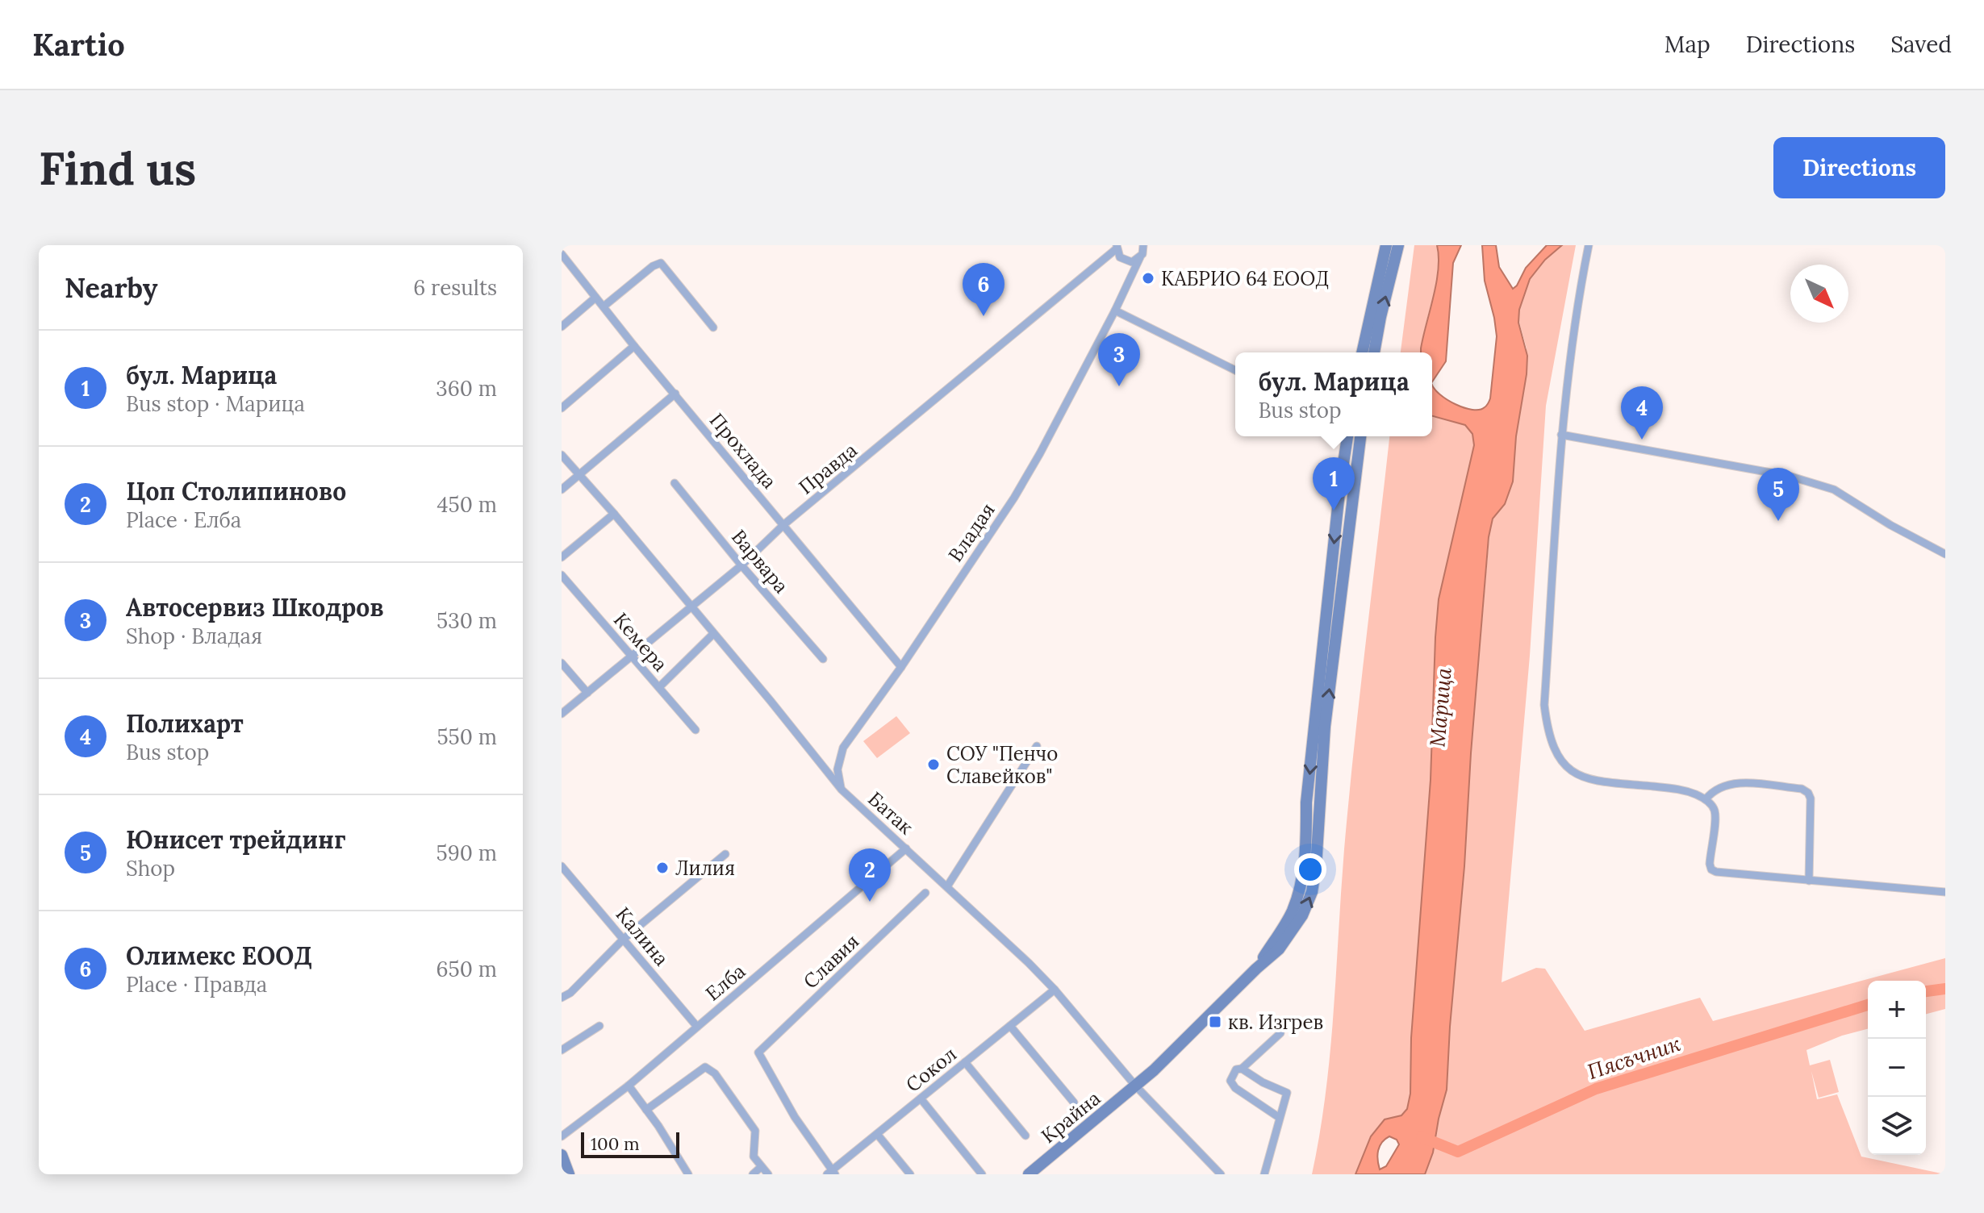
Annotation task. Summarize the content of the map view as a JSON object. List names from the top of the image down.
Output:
{
  "streets": {
    "street": [
      "Прохлада",
      "Правда",
      "Владая",
      "Варвара",
      "Кемера",
      "Батак",
      "Калина",
      "Славия",
      "Елба",
      "Сокол",
      "Крайна"
    ]
  },
  "crossings": [
    ["Прохлада", "Правда"],
    ["Прохлада", "Владая"],
    ["Правда", "Варвара"],
    ["Правда", "Кемера"],
    ["Правда", "Батак"],
    ["Владая", "Батак"],
    ["Батак", "Елба"],
    ["Батак", "Сокол"],
    ["Батак", "Крайна"],
    ["Калина", "Елба"],
    ["Славия", "Сокол"]
  ],
  "water": ["Марица", "Пясъчник"],
  "places": {
    "other": ["КАБРИО 64 ЕООД", "СОУ \"Пенчо Славейков\"", "Лилия"],
    "transit": ["кв. Изгрев"]
  },
  "scale_bar": "100 m",
  "north": "bottom right",
  "page": {
    "header": "Kartio",
    "nav": ["Map", "Directions", "Saved"],
    "buttons": "Directions",
    "title": "Find us",
    "heading": ["Nearby", "6 results"],
    "pins": [
      "6",
      "3",
      "4",
      "1",
      "5",
      "2"
    ],
    "list": [
      {
        "mark": "1",
        "name": "бул. Марица",
        "note": "Bus stop · Марица",
        "value": "360 m"
      },
      {
        "mark": "2",
        "name": "Цоп Столипиново",
        "note": "Place · Елба",
        "value": "450 m"
      },
      {
        "mark": "3",
        "name": "Автосервиз Шкодров",
        "note": "Shop · Владая",
        "value": "530 m"
      },
      {
        "mark": "4",
        "name": "Полихарт",
        "note": "Bus stop",
        "value": "550 m"
      },
      {
        "mark": "5",
        "name": "Юнисет трейдинг",
        "note": "Shop",
        "value": "590 m"
      },
      {
        "mark": "6",
        "name": "Олимекс ЕООД",
        "note": "Place · Правда",
        "value": "650 m"
      }
    ],
    "popup": ["бул. Марица", "Bus stop"],
    "map_buttons": ["+", "−"],
    "scale": "100 m"
  }
}
